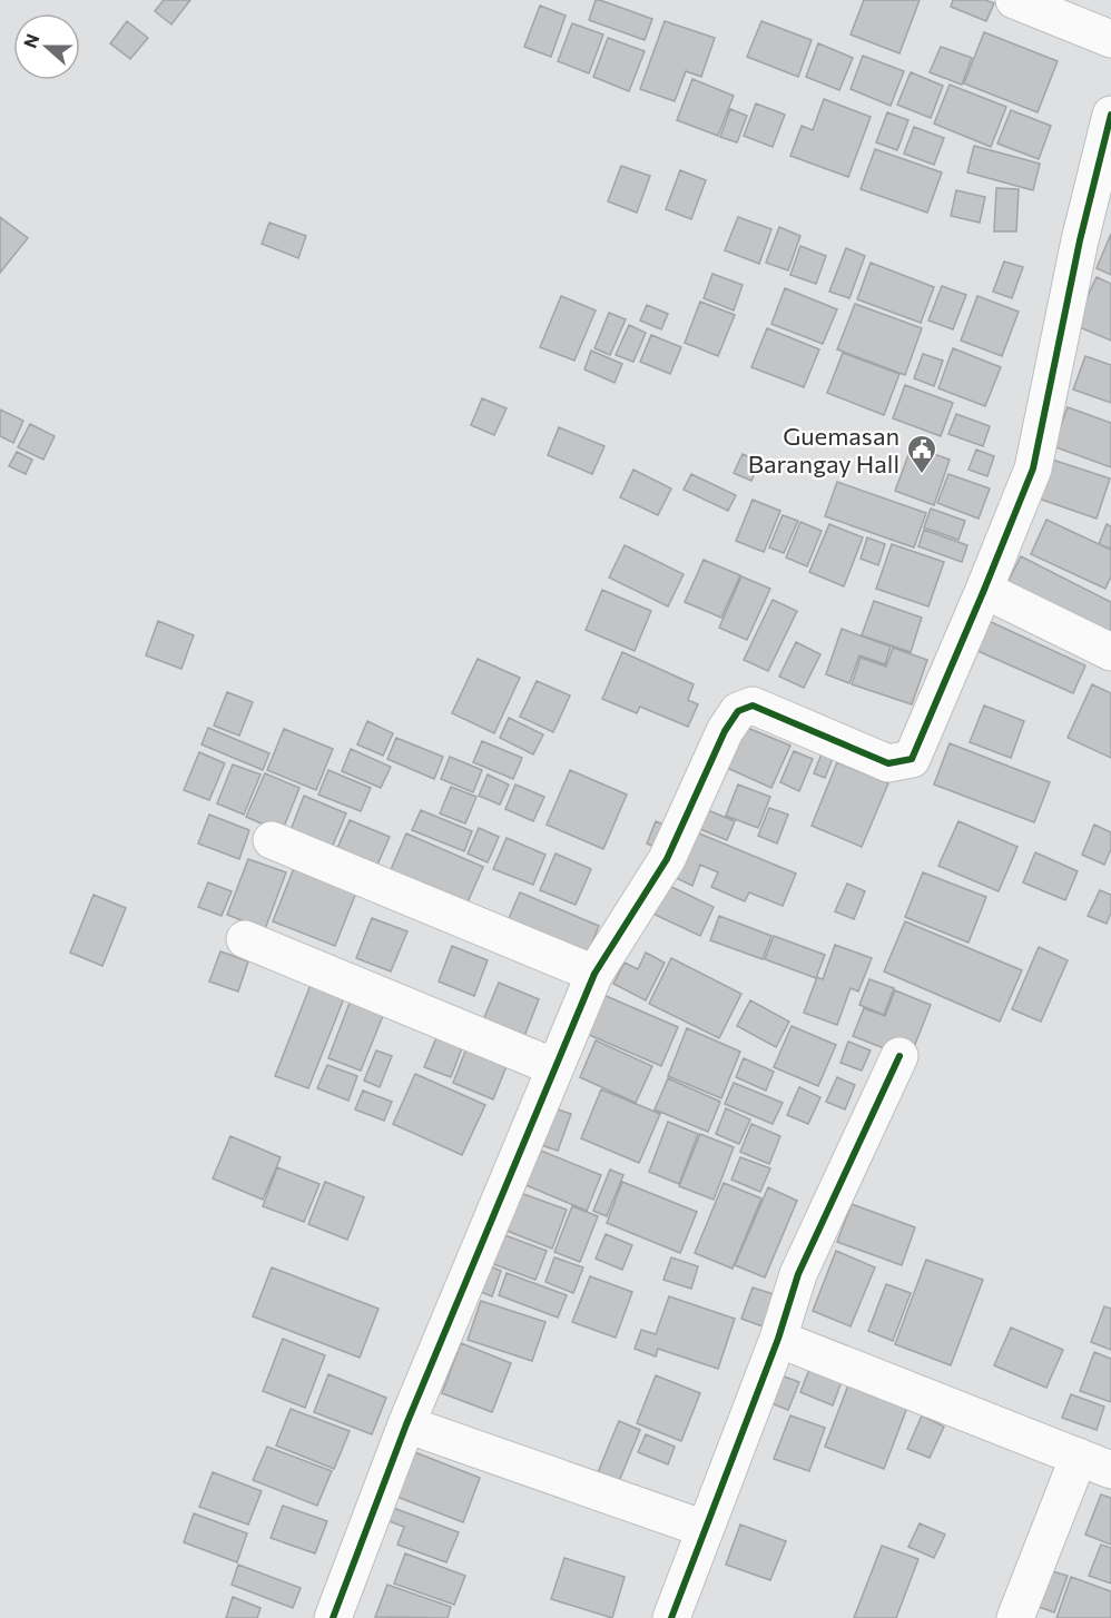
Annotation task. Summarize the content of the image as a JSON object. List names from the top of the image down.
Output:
{
  "places": {
    "public building": ["Guemasan Barangay Hall"]
  },
  "north": "left"
}
